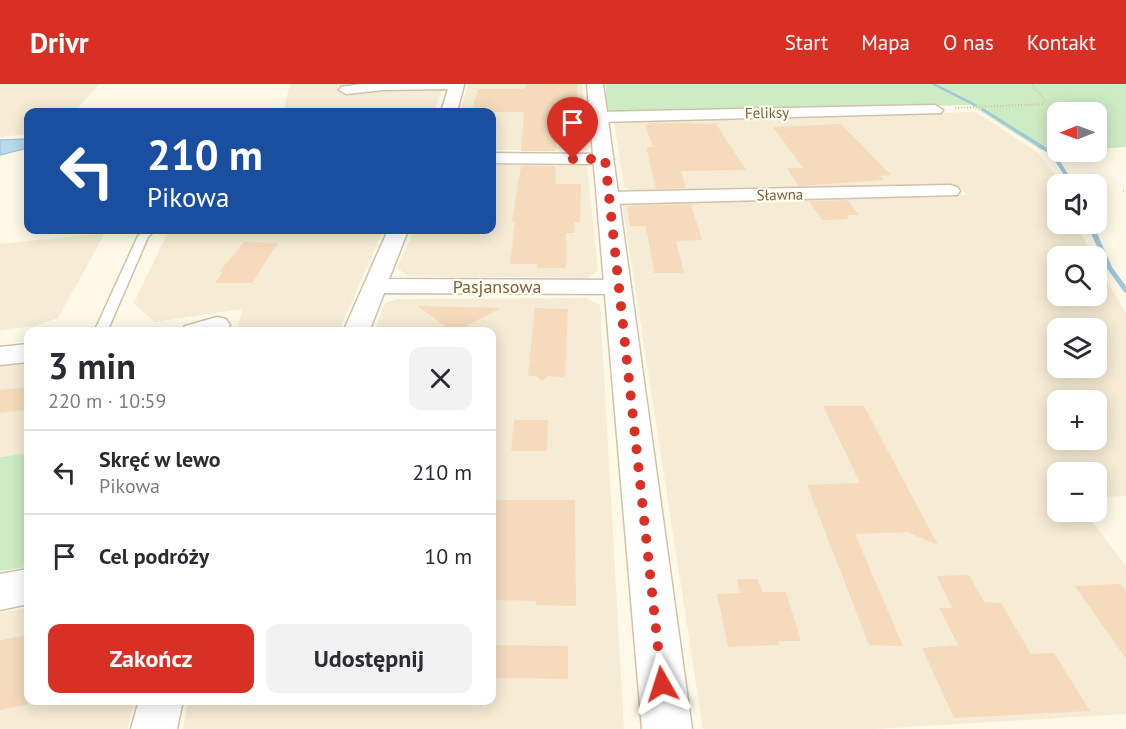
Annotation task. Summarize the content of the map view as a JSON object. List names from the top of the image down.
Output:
{
  "streets": {
    "street": ["Feliksy", "Sławna", "Pasjansowa"]
  },
  "north": "left",
  "page": {
    "header": "Drivr",
    "nav": [
      "Start",
      "Mapa",
      "O nas",
      "Kontakt"
    ],
    "map_buttons": ["+", "−"],
    "turn": ["210 m", "Pikowa"],
    "heading": ["3 min", "220 m · 10:59"],
    "list": [
      {
        "name": "Skręć w lewo",
        "note": "Pikowa",
        "value": "210 m"
      },
      {
        "name": "Cel podróży",
        "value": "10 m"
      }
    ],
    "buttons": ["Zakończ", "Udostępnij"]
  }
}
